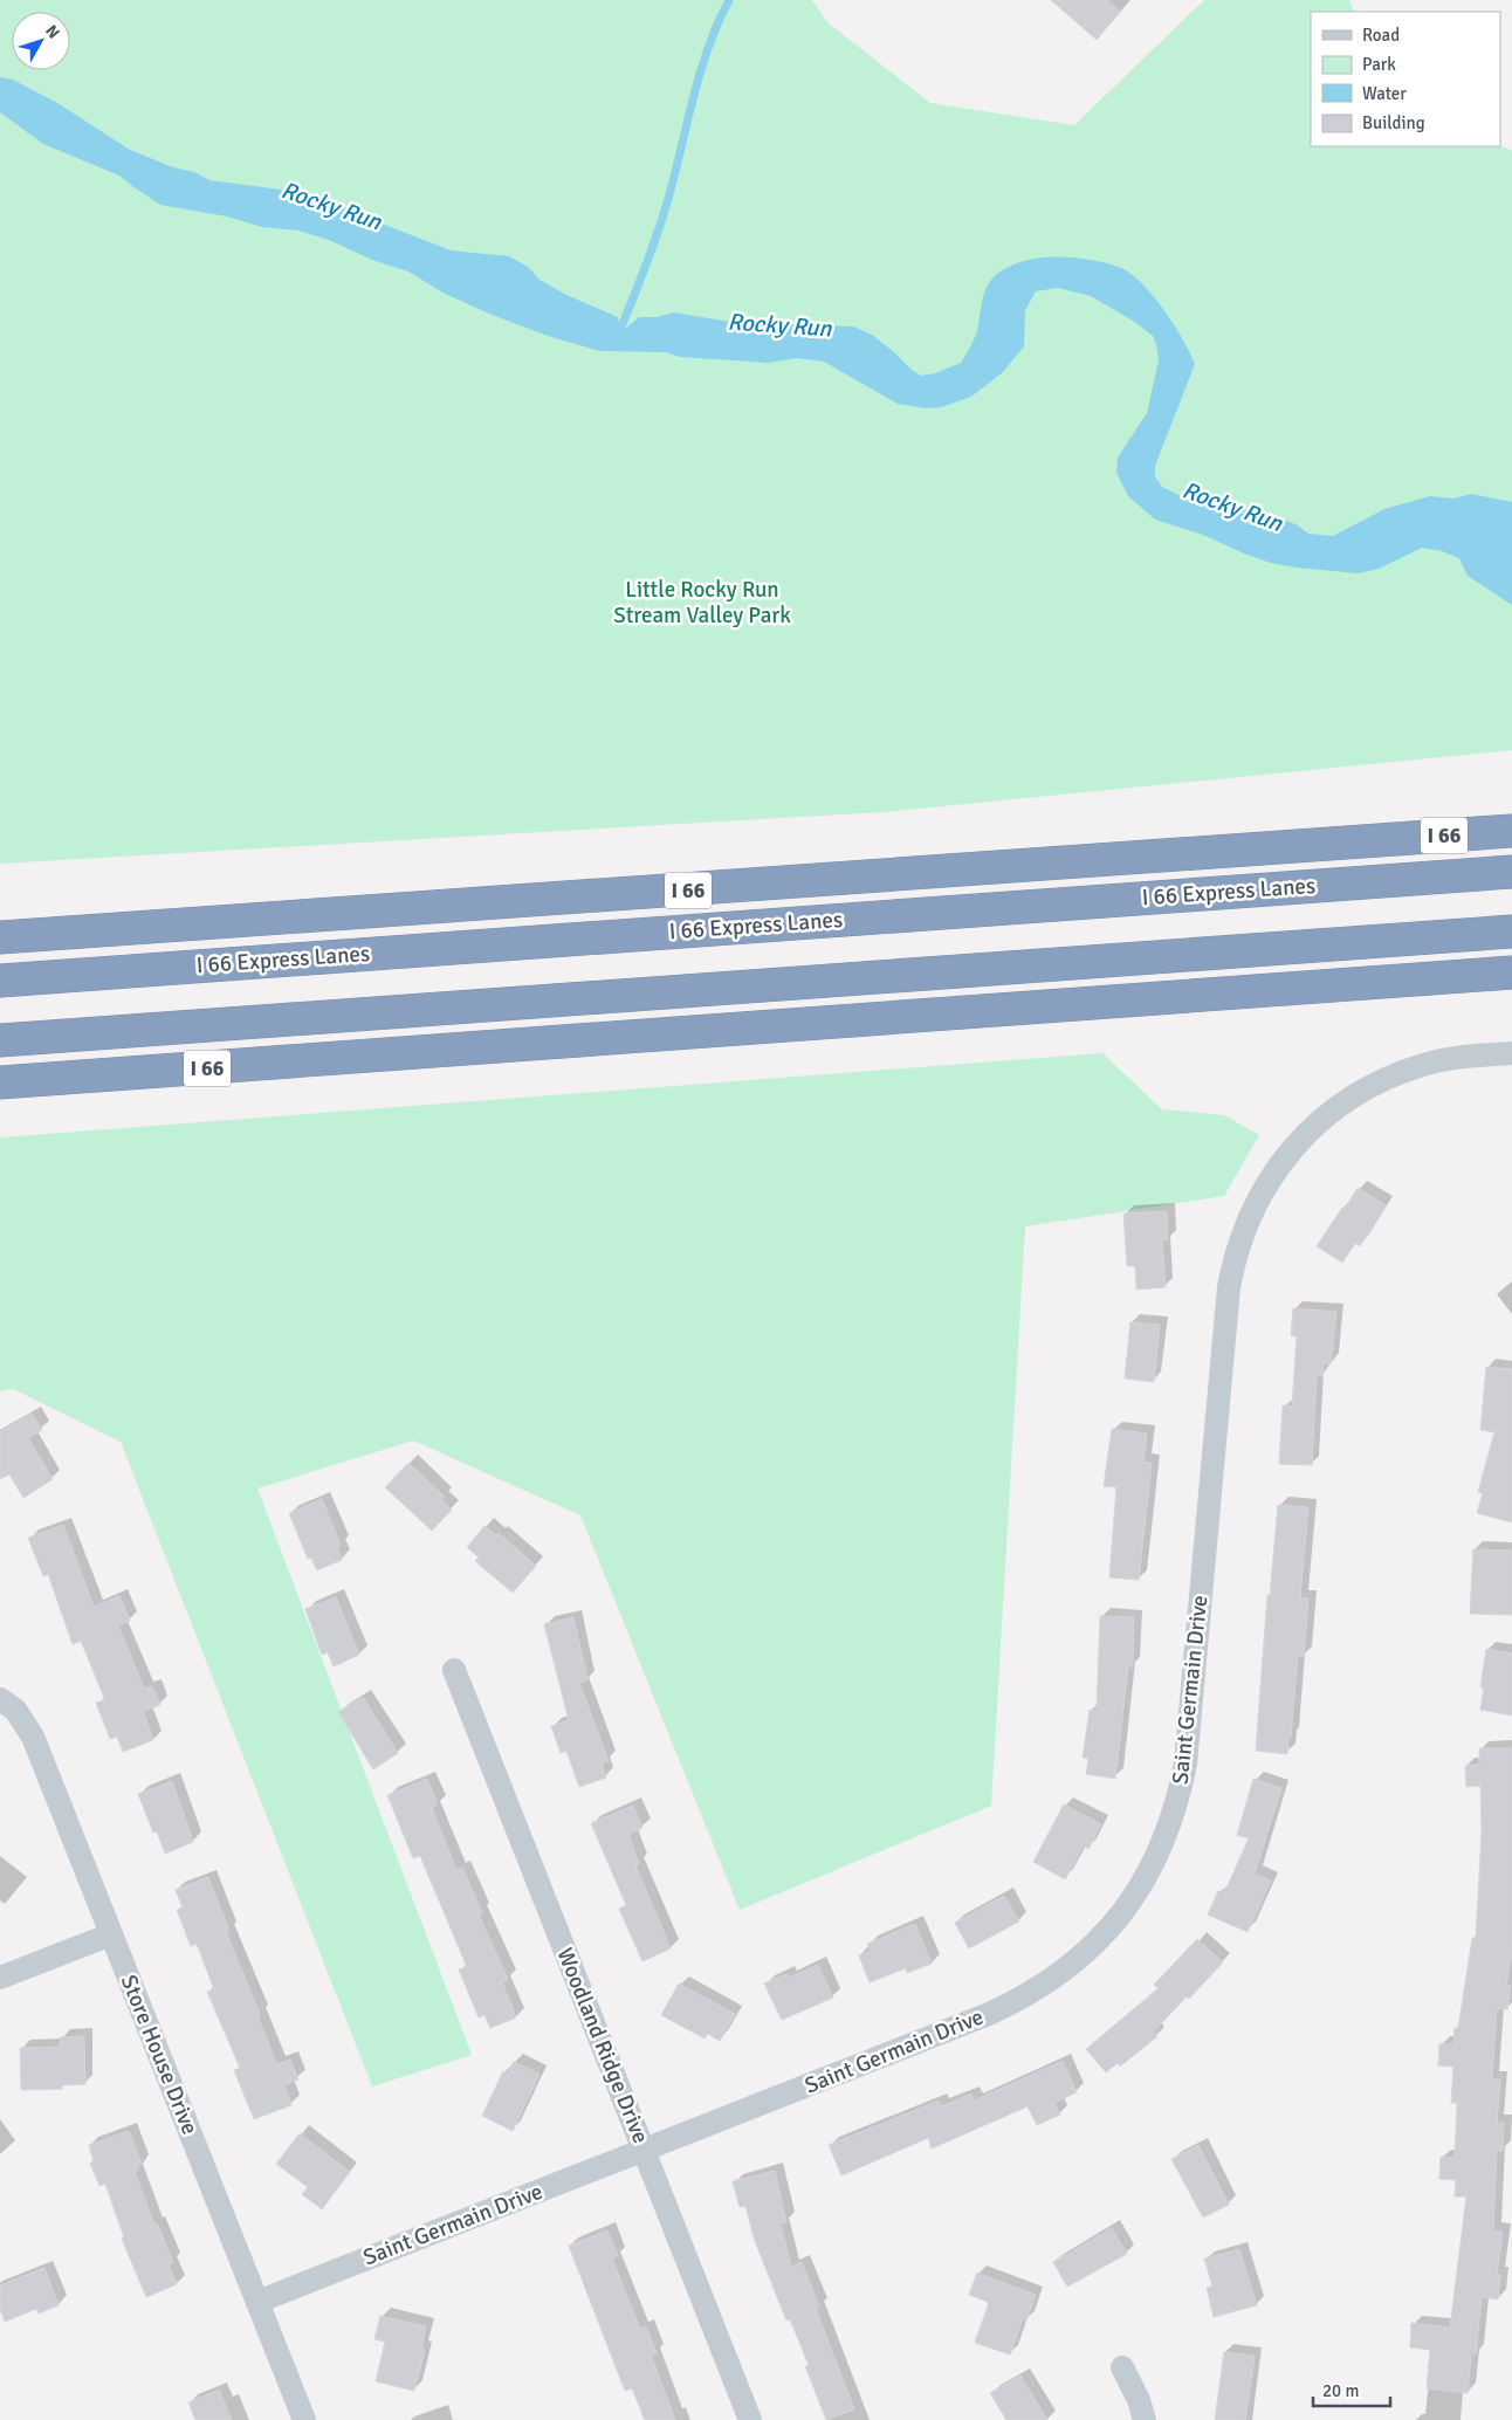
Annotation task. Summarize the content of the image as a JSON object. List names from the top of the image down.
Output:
{
  "streets": {
    "highway": ["I 66", "I 66 Express Lanes"],
    "street": ["Saint Germain Drive", "Woodland Ridge Drive", "Store House Drive"]
  },
  "crossings": [
    ["Saint Germain Drive", "Woodland Ridge Drive"],
    ["Saint Germain Drive", "Store House Drive"]
  ],
  "water": ["Rocky Run"],
  "parks": ["Little Rocky Run Stream Valley Park"],
  "legend": [
    "Road",
    "Park",
    "Water",
    "Building"
  ],
  "scale_bar": "20 m",
  "north": "top right"
}
